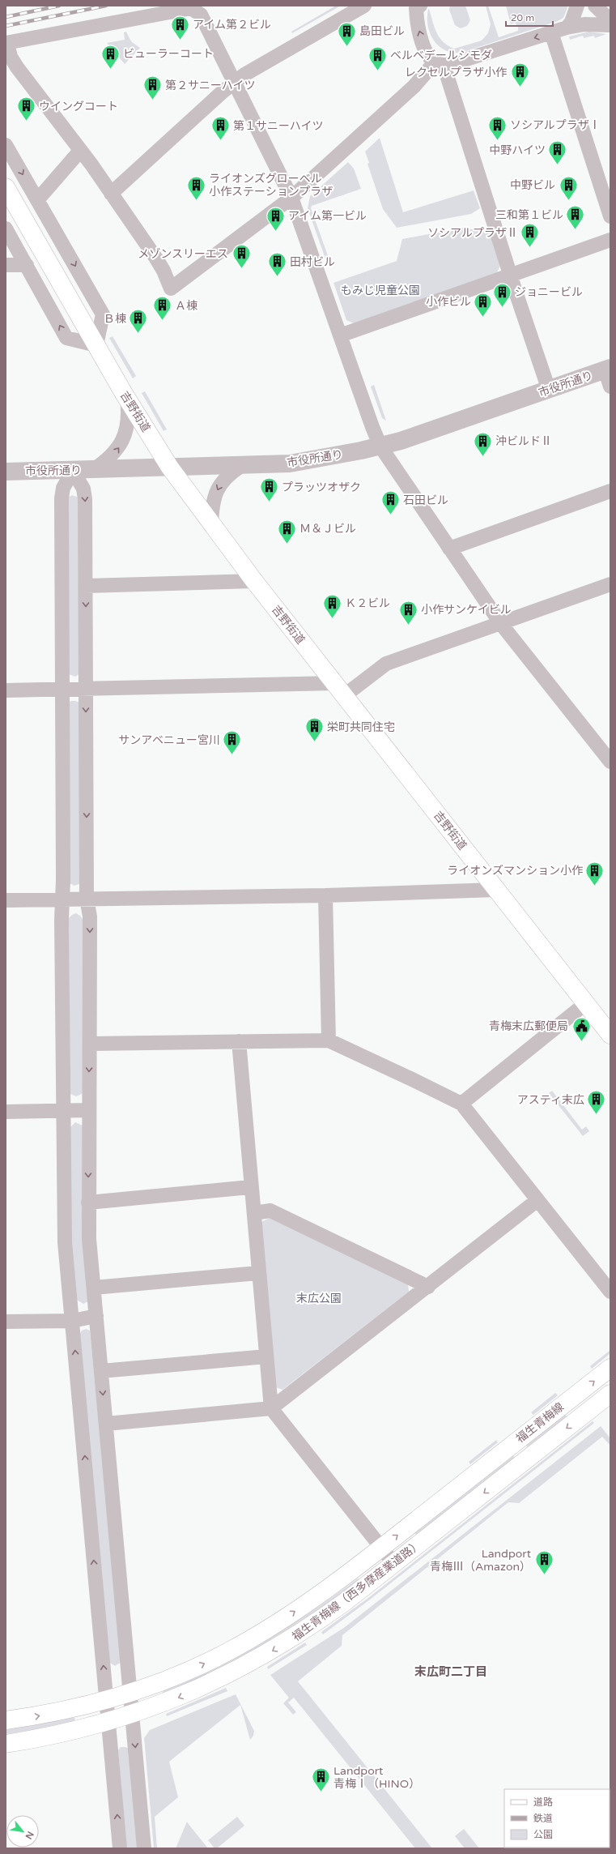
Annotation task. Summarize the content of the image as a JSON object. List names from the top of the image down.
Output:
{
  "streets": {
    "main road": ["吉野街道", "福生青梅線", "福生青梅線（西多摩産業道路）"],
    "street": ["市役所通り"]
  },
  "crossings": [
    ["市役所通り", "吉野街道"],
    ["福生青梅線", "福生青梅線（西多摩産業道路）"]
  ],
  "districts": ["末広町二丁目"],
  "parks": ["もみじ児童公園", "末広公園"],
  "places": {
    "building": [
      "アイム第２ビル",
      "島田ビル",
      "ビューラーコート",
      "ベルベデールシモダ",
      "レクセルプラザ小作",
      "第２サニーハイツ",
      "ウイングコート",
      "ソシアルプラザⅠ",
      "第１サニーハイツ",
      "中野ハイツ",
      "ライオンズグローベル 小作ステーションプラザ",
      "中野ビル",
      "三和第１ビル",
      "アイム第一ビル",
      "ソシアルプラザⅡ",
      "メゾンスリーエス",
      "田村ビル",
      "ジョニービル",
      "小作ビル",
      "Ａ棟",
      "Ｂ棟",
      "沖ビルドⅡ",
      "プラッツオザク",
      "石田ビル",
      "Ｍ＆Ｊビル",
      "Ｋ２ビル",
      "小作サンケイビル",
      "栄町共同住宅",
      "サンアベニュー宮川",
      "ライオンズマンション小作",
      "アスティ末広",
      "Landport 青梅Ⅲ（Amazon）",
      "Landport 青梅Ⅰ（HINO）"
    ],
    "public building": ["青梅末広郵便局"]
  },
  "legend": ["道路", "鉄道", "公園"],
  "scale_bar": "20 m",
  "north": "bottom right"
}
